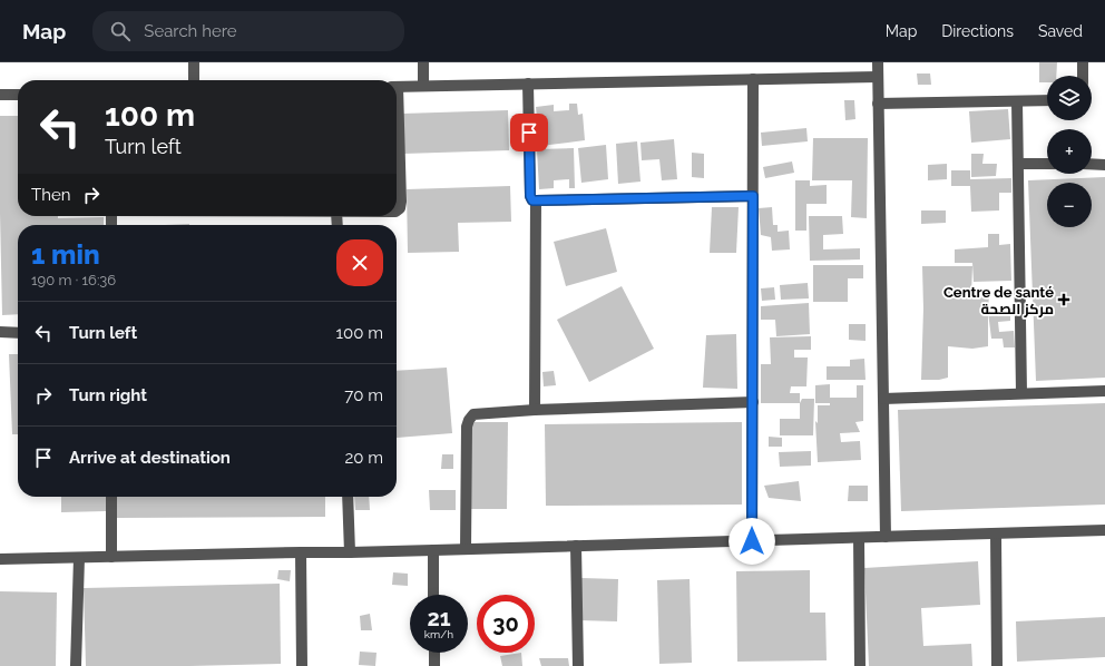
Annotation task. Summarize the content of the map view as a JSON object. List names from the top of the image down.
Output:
{
  "places": {
    "health": ["Centre de santé مركز الصحة"]
  },
  "page": {
    "header": "Map",
    "search": "Search here",
    "nav": ["Map", "Directions", "Saved"],
    "map_buttons": ["+", "−"],
    "turn": ["100 m", "Turn left"],
    "then": "Then",
    "heading": ["1 min", "190 m · 16:36"],
    "list": [
      {
        "name": "Turn left",
        "value": "100 m"
      },
      {
        "name": "Turn right",
        "value": "70 m"
      },
      {
        "name": "Arrive at destination",
        "value": "20 m"
      }
    ],
    "speed": "21 km/h",
    "limit": "30"
  }
}
